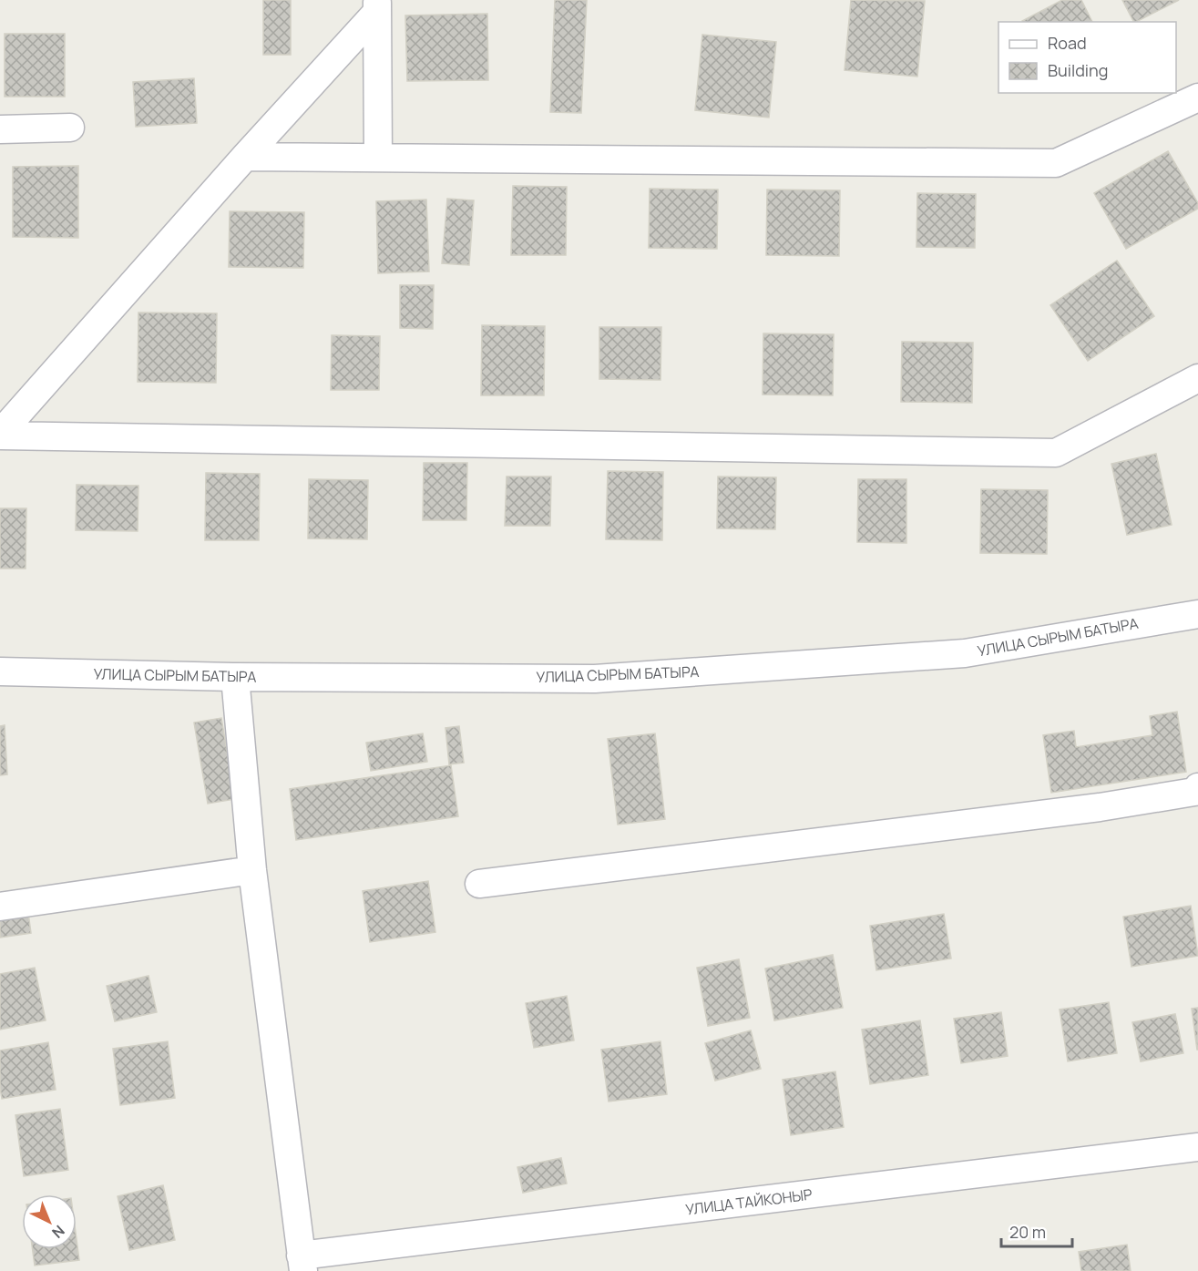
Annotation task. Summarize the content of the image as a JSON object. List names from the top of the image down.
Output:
{
  "streets": {
    "street": ["УЛИЦА СЫРЫМ БАТЫРА", "УЛИЦА ТАЙКОНЫР"]
  },
  "legend": ["Road", "Building"],
  "scale_bar": "20 m",
  "north": "bottom right"
}
